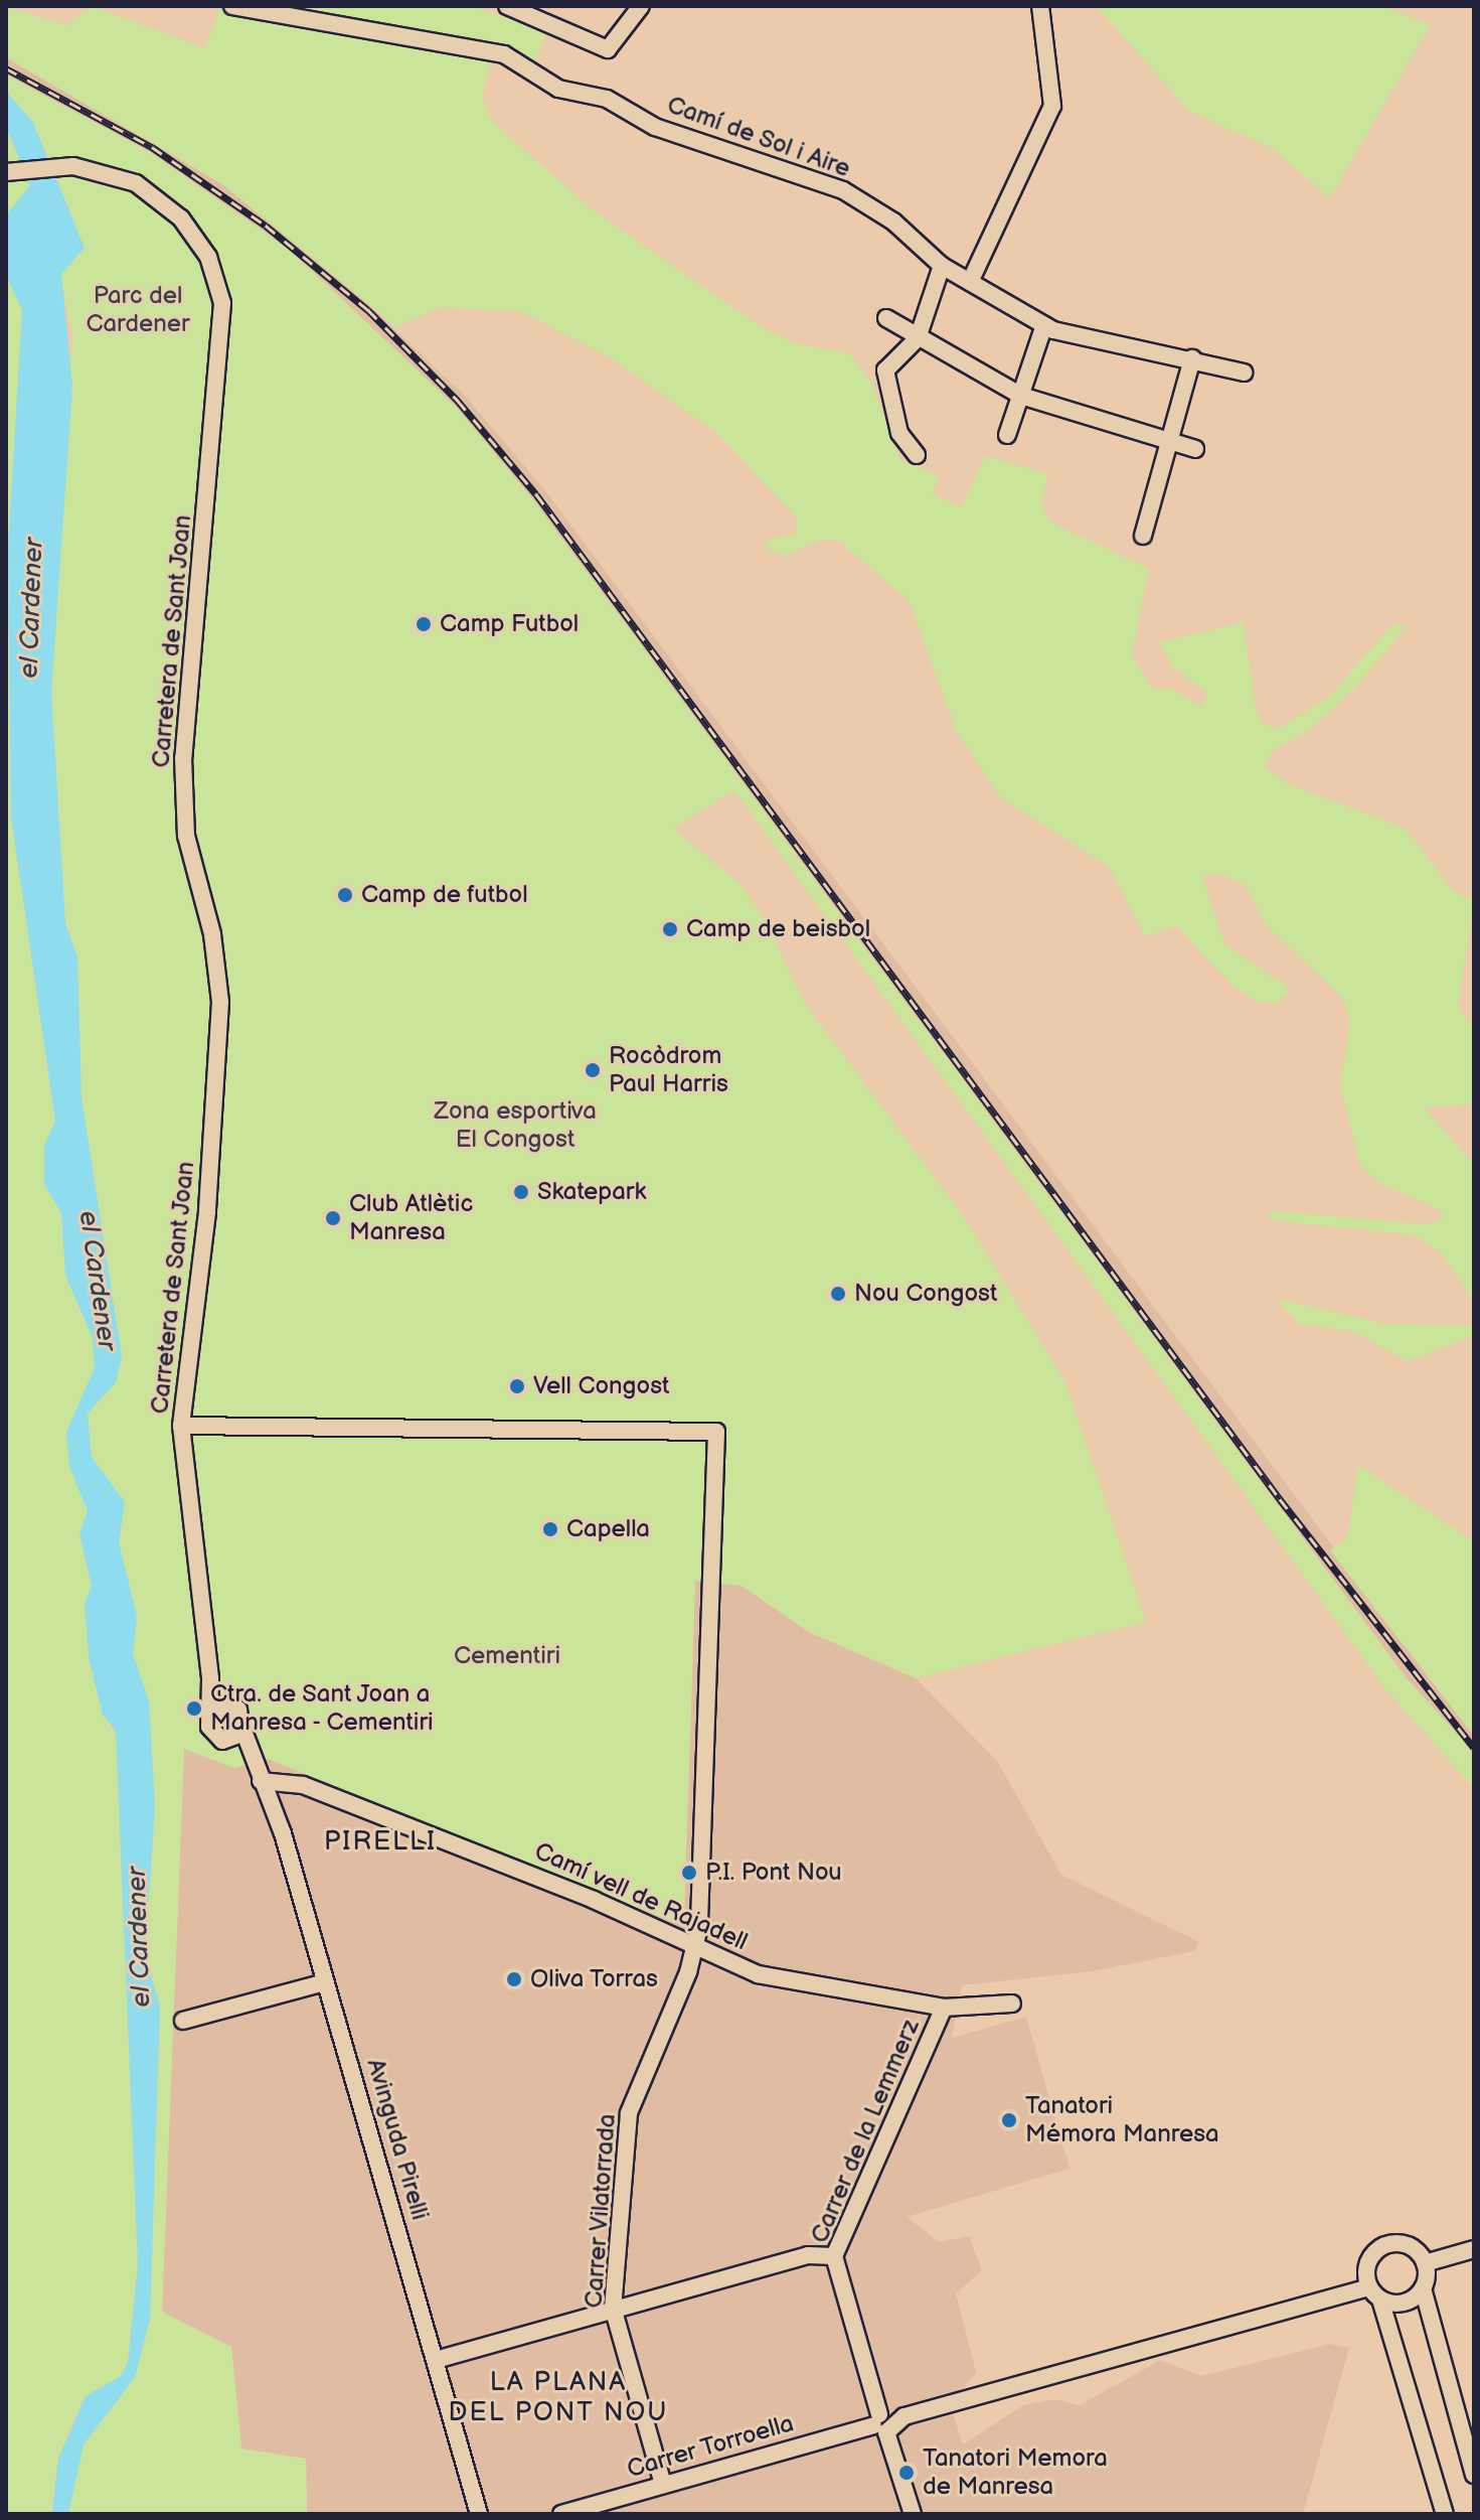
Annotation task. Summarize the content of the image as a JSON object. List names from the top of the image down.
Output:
{
  "streets": {
    "street": [
      "Camí de Sol i Aire",
      "Carretera de Sant Joan",
      "Camí vell de Rajadell",
      "Carrer de la Lemmerz",
      "Avinguda Pirelli",
      "Carrer Vilatorrada",
      "Carrer Torroella"
    ]
  },
  "crossings": [
    ["Carretera de Sant Joan", "Avinguda Pirelli"],
    ["Carretera de Sant Joan", "Carrer Vilatorrada"],
    ["Camí vell de Rajadell", "Carrer de la Lemmerz"],
    ["Camí vell de Rajadell", "Avinguda Pirelli"],
    ["Camí vell de Rajadell", "Carrer Vilatorrada"],
    ["Carrer de la Lemmerz", "Carrer Torroella"],
    ["Carrer Vilatorrada", "Carrer Torroella"]
  ],
  "districts": ["PIRELLI", "LA PLANA DEL PONT NOU"],
  "water": ["el Cardener"],
  "parks": ["Parc del Cardener", "Zona esportiva El Congost", "Cementiri"],
  "places": [
    "Camp Futbol",
    "Camp de futbol",
    "Camp de beisbol",
    "Rocòdrom Paul Harris",
    "Skatepark",
    "Club Atlètic Manresa",
    "Nou Congost",
    "Vell Congost",
    "Capella",
    "Ctra. de Sant Joan a Manresa - Cementiri",
    "P.I. Pont Nou",
    "Oliva Torras",
    "Tanatori Mémora Manresa",
    "Tanatori Memora de Manresa"
  ]
}
